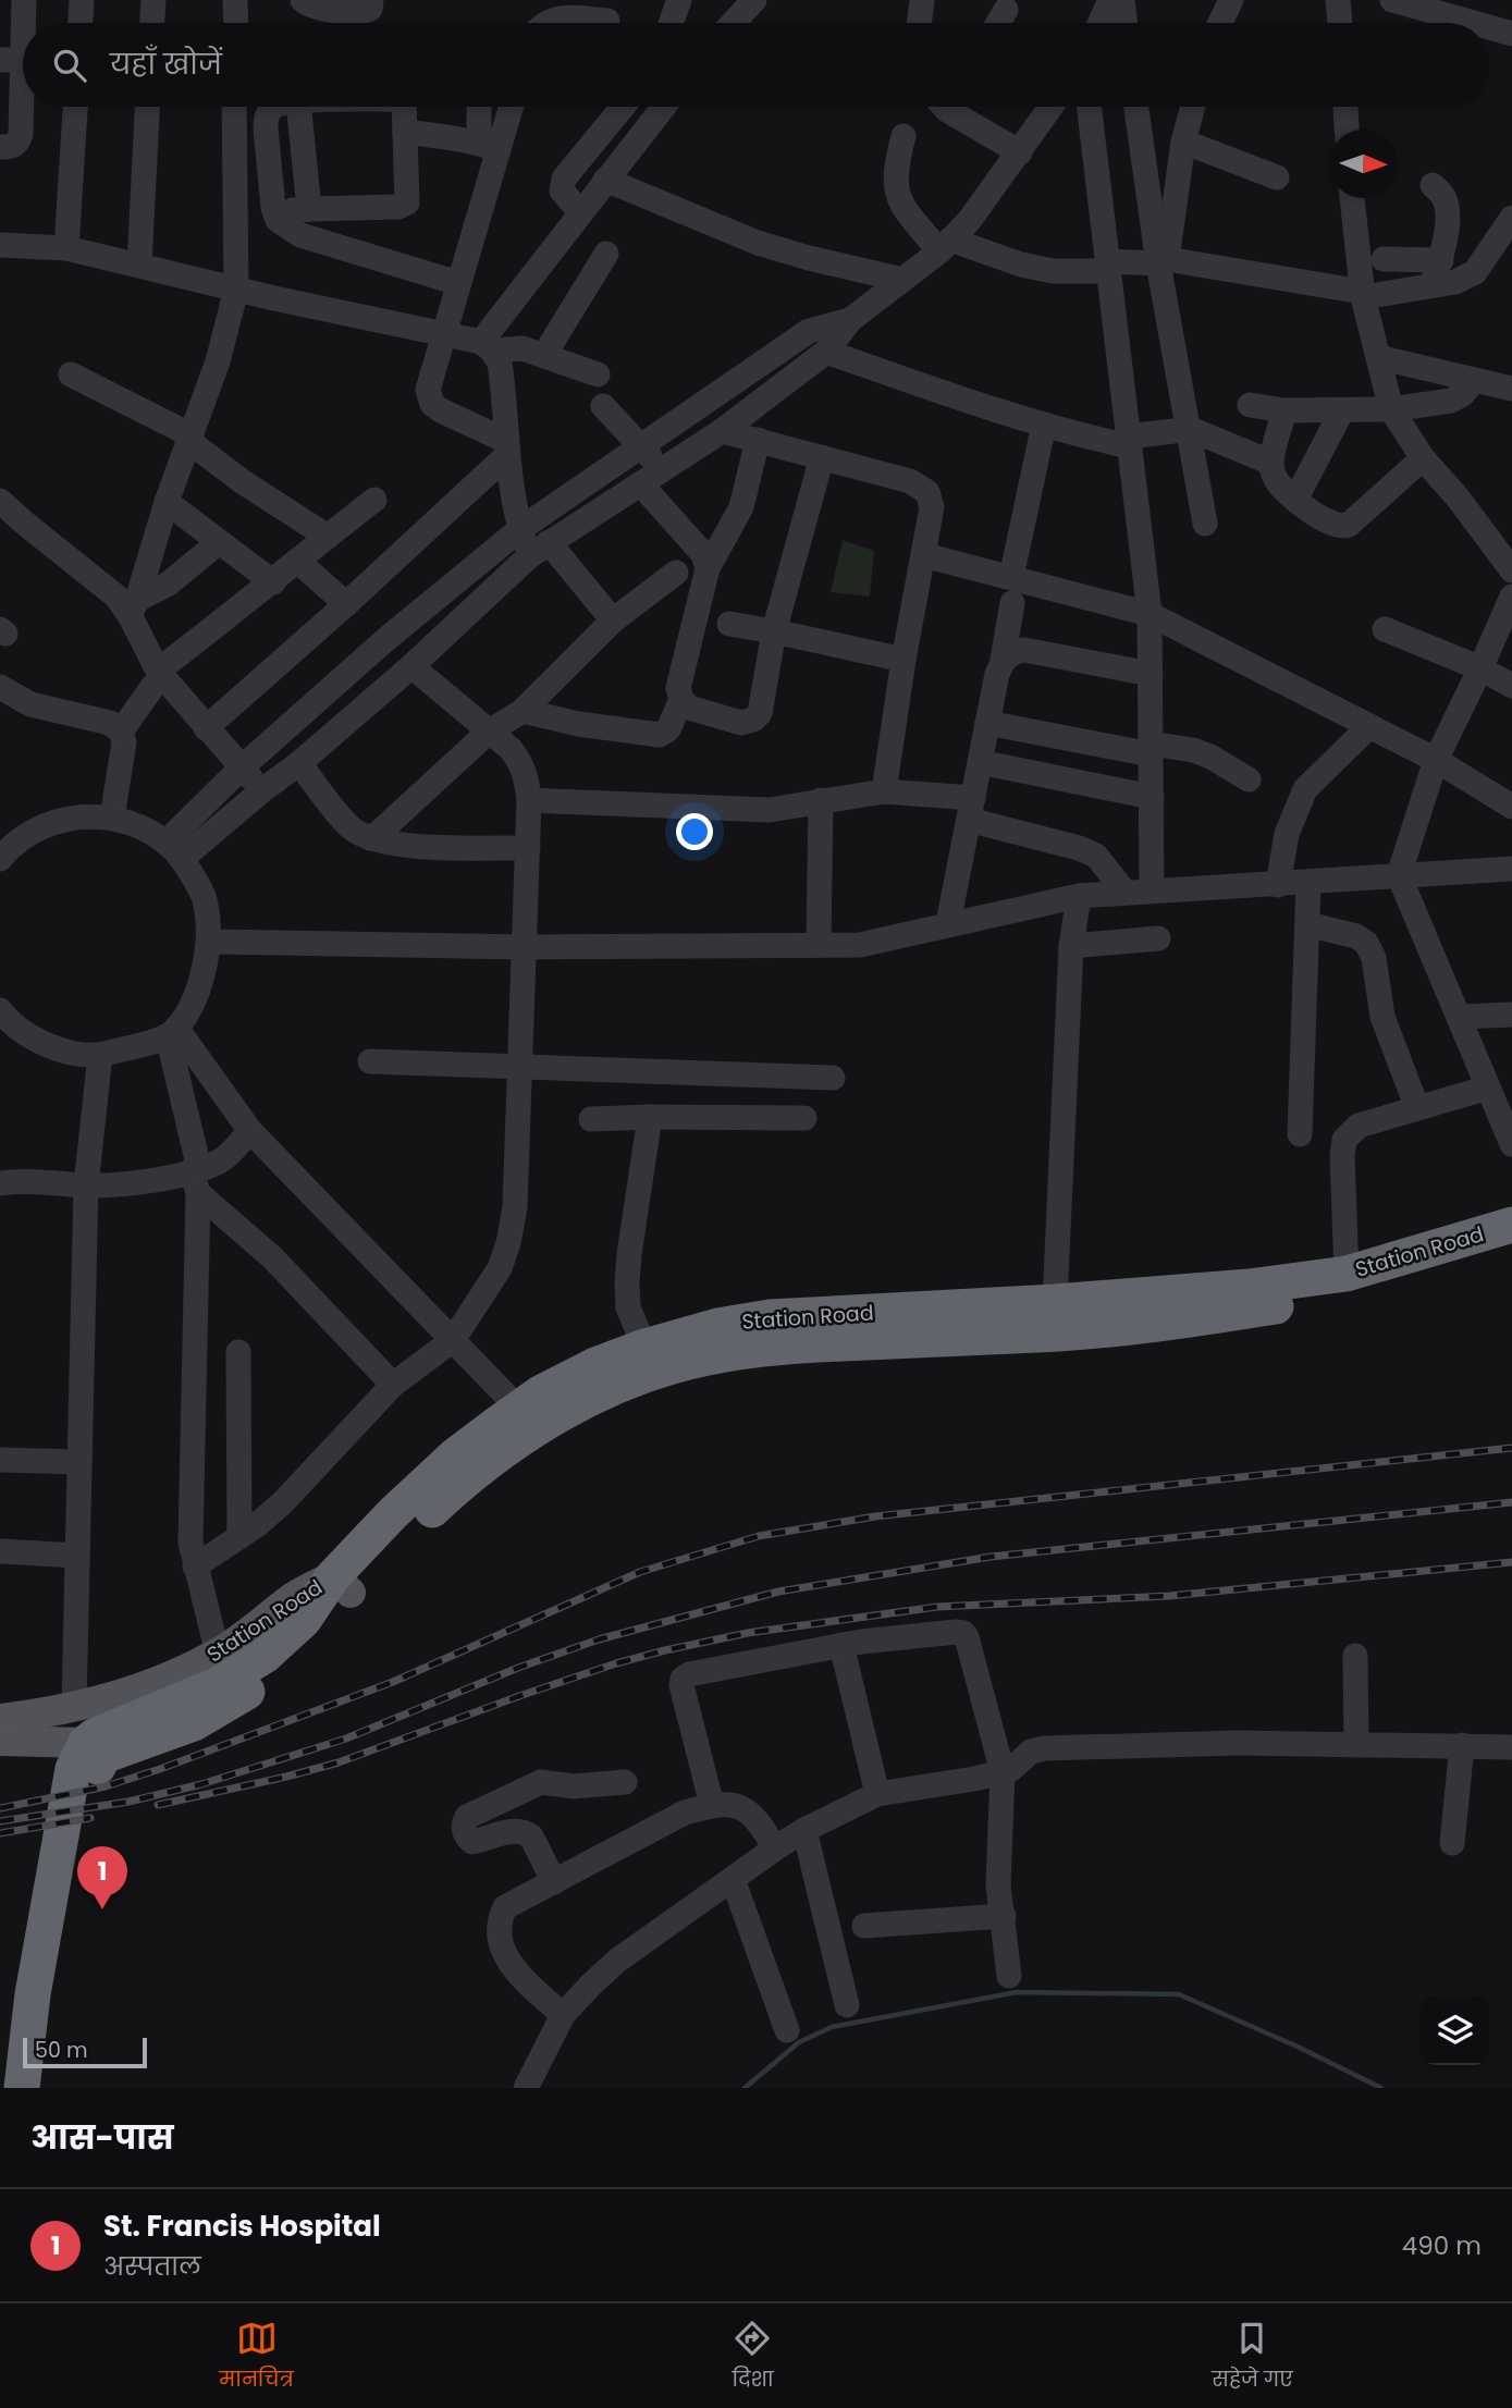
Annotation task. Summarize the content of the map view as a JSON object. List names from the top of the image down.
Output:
{
  "streets": {
    "highway": ["Station Road"]
  },
  "scale_bar": "50 m",
  "north": "right",
  "page": {
    "search": "यहाँ खोजें",
    "pins": "1",
    "scale": "50 m",
    "heading": "आस-पास",
    "list": [
      {
        "mark": "1",
        "name": "St. Francis Hospital",
        "note": "अस्पताल",
        "value": "490 m"
      }
    ],
    "nav": ["मानचित्र", "दिशा", "सहेजे गए"]
  }
}
